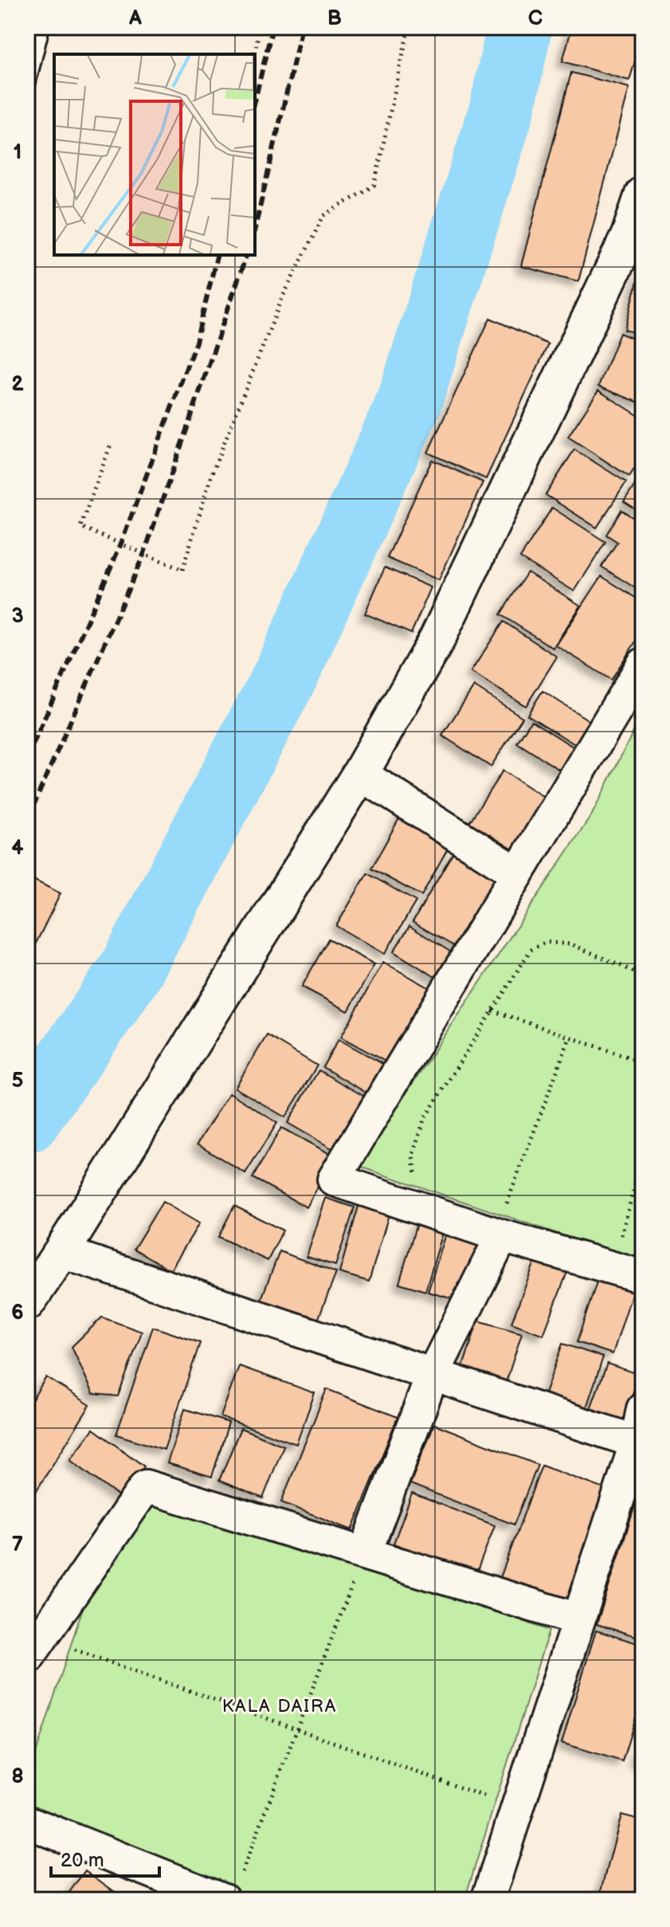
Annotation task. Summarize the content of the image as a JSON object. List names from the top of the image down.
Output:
{
  "districts": ["KALA DAIRA"],
  "scale_bar": "20 m",
  "grid": {
    "columns": ["A", "B", "C"],
    "rows": [
      "1",
      "2",
      "3",
      "4",
      "5",
      "6",
      "7",
      "8"
    ]
  }
}
